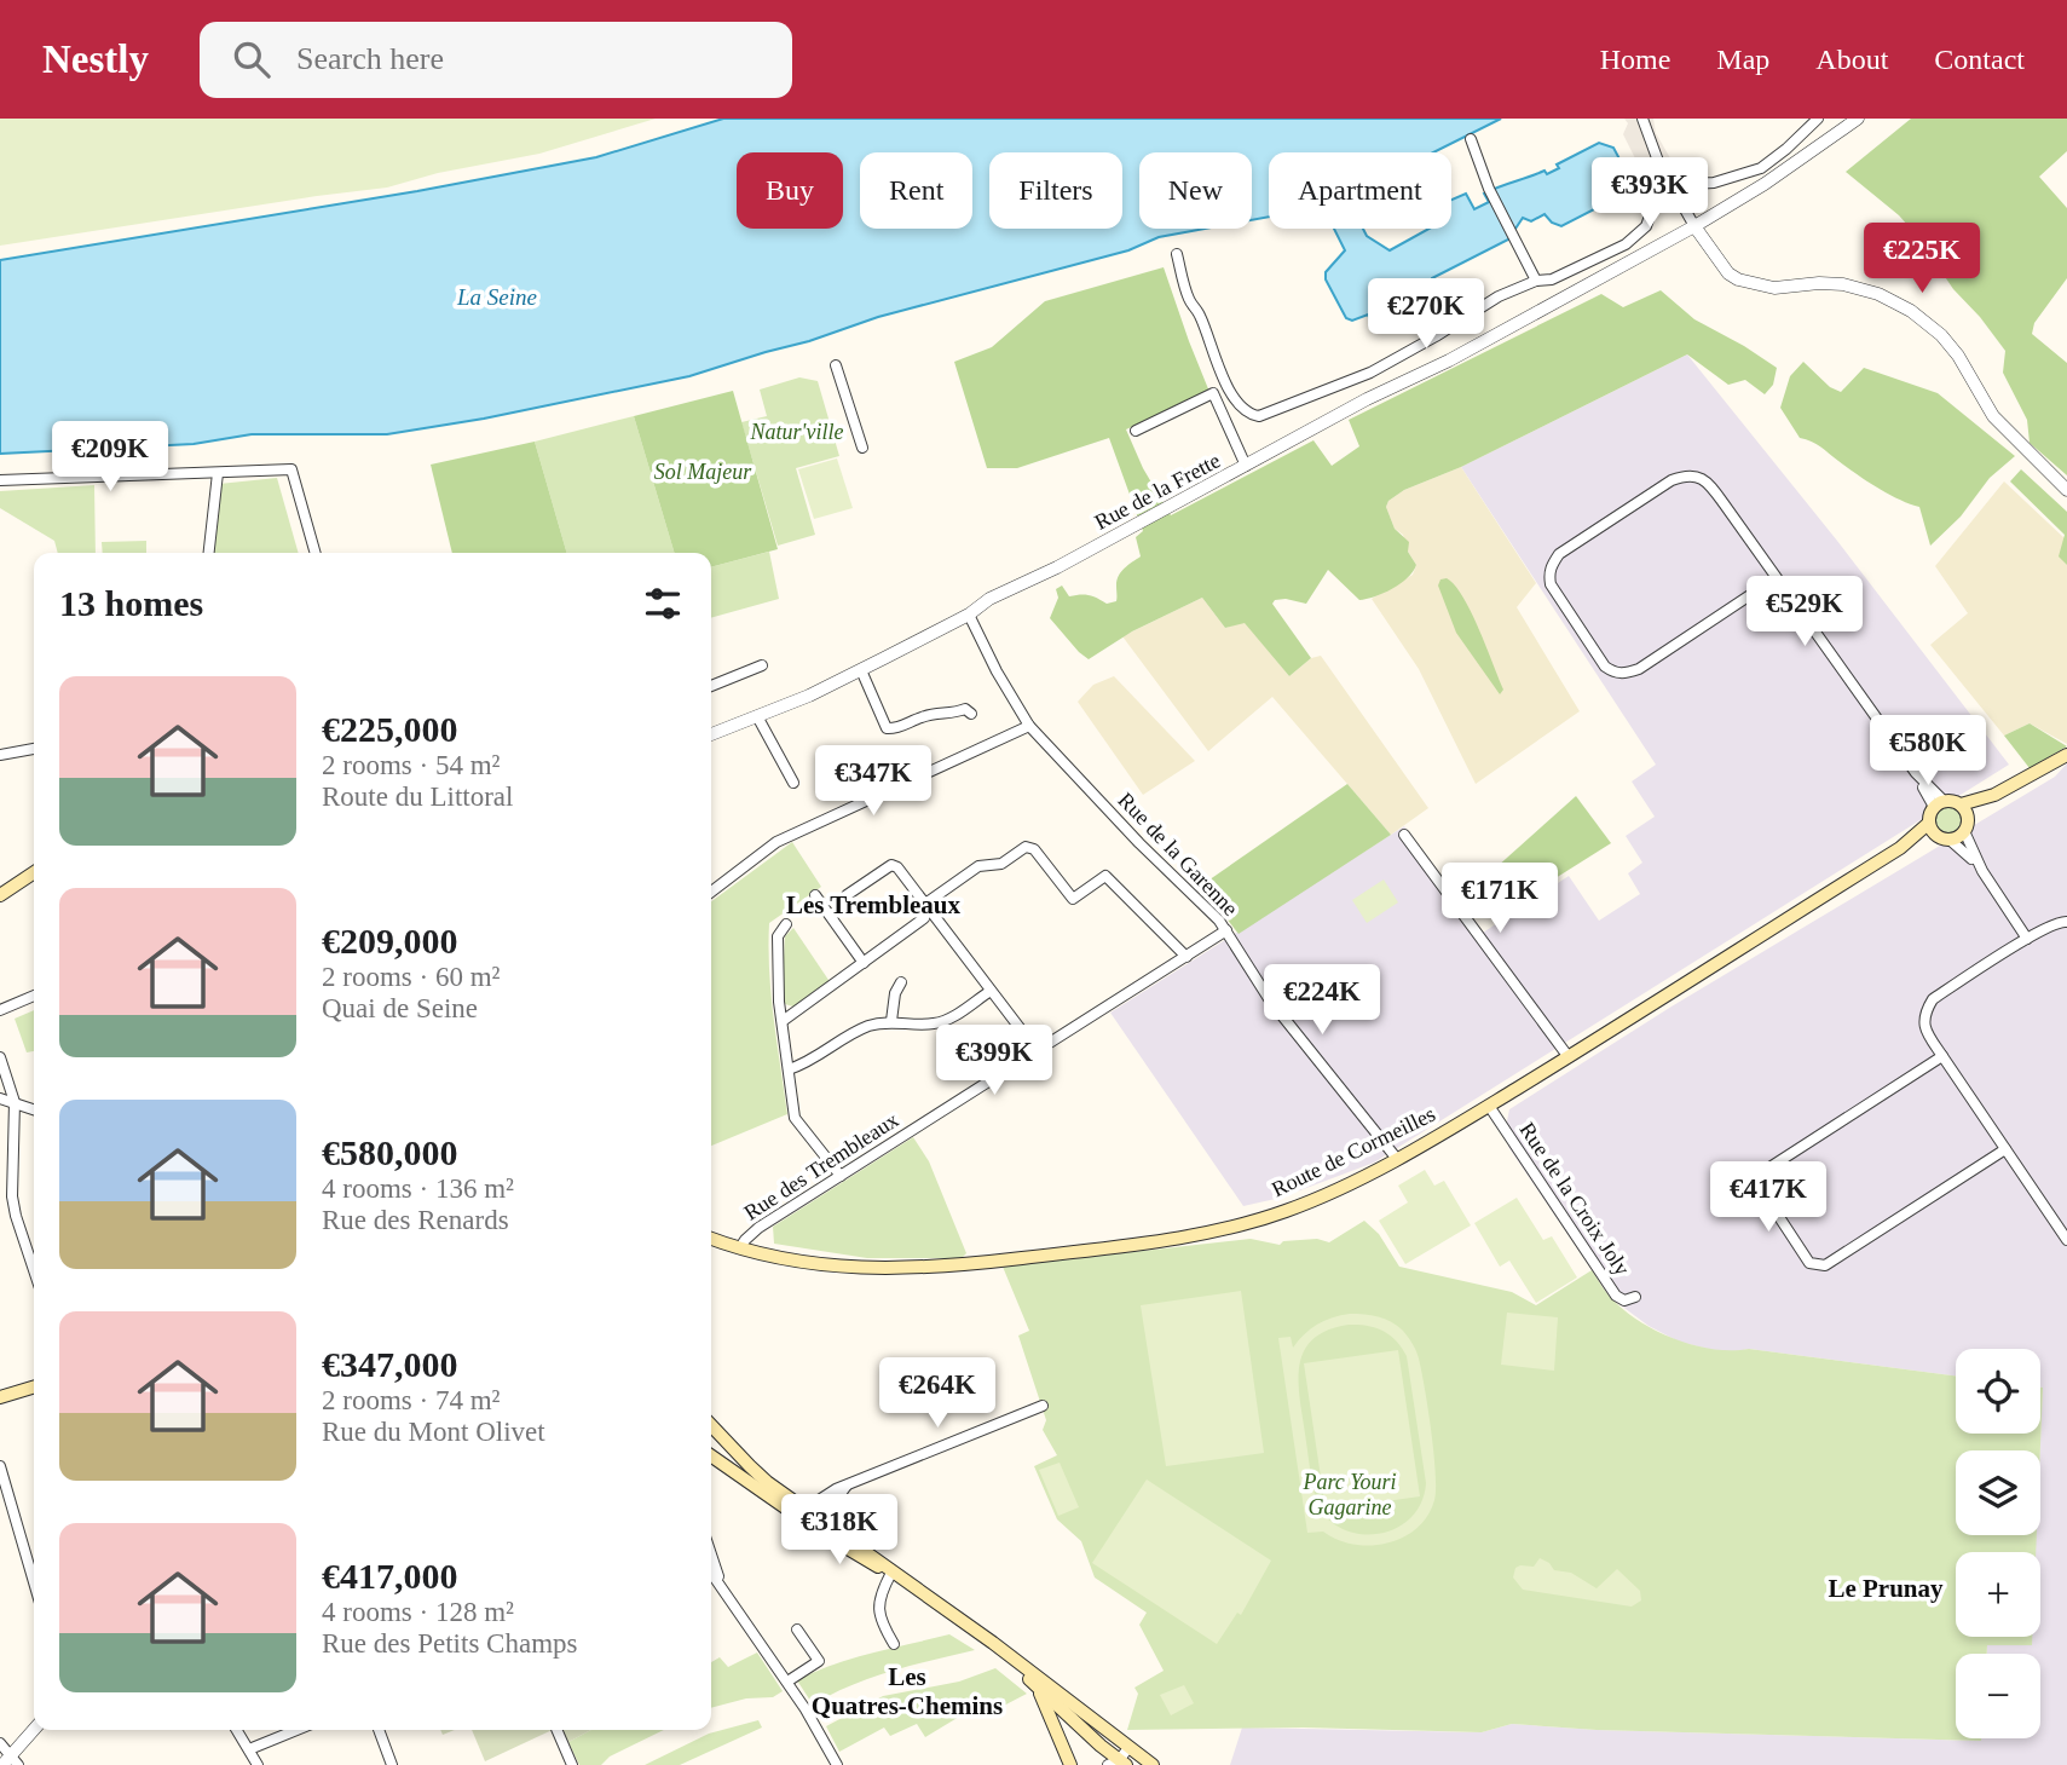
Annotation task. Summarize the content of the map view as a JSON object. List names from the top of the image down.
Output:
{
  "streets": {
    "main road": ["Route de Cormeilles"],
    "street": [
      "Rue de la Frette",
      "Rue de la Garenne",
      "Rue des Trembleaux",
      "Rue de la Croix Joly"
    ]
  },
  "crossings": [
    ["Rue de la Frette", "Rue de la Garenne"],
    ["Rue de la Garenne", "Route de Cormeilles"],
    ["Rue de la Garenne", "Rue des Trembleaux"],
    ["Route de Cormeilles", "Rue des Trembleaux"],
    ["Route de Cormeilles", "Rue de la Croix Joly"]
  ],
  "districts": ["Les Trembleaux", "Le Prunay", "Les Quatres-Chemins"],
  "water": ["La Seine"],
  "parks": ["Natur'ville", "Sol Majeur", "Parc Youri Gagarine"],
  "page": {
    "header": "Nestly",
    "search": "Search here",
    "nav": [
      "Home",
      "Map",
      "About",
      "Contact"
    ],
    "chip": [
      "Buy",
      "Rent",
      "Filters",
      "New",
      "Apartment"
    ],
    "price": [
      "€393K",
      "€225K",
      "€270K",
      "€209K",
      "€529K",
      "€580K",
      "€347K",
      "€171K",
      "€224K",
      "€399K",
      "€417K",
      "€264K",
      "€318K"
    ],
    "heading": "13 homes",
    "list": [
      {
        "name": "€225,000",
        "note": "2 rooms · 54 m² · Route du Littoral"
      },
      {
        "name": "€209,000",
        "note": "2 rooms · 60 m² · Quai de Seine"
      },
      {
        "name": "€580,000",
        "note": "4 rooms · 136 m² · Rue des Renards"
      },
      {
        "name": "€347,000",
        "note": "2 rooms · 74 m² · Rue du Mont Olivet"
      },
      {
        "name": "€417,000",
        "note": "4 rooms · 128 m² · Rue des Petits Champs"
      }
    ],
    "map_buttons": ["+", "−"]
  }
}
